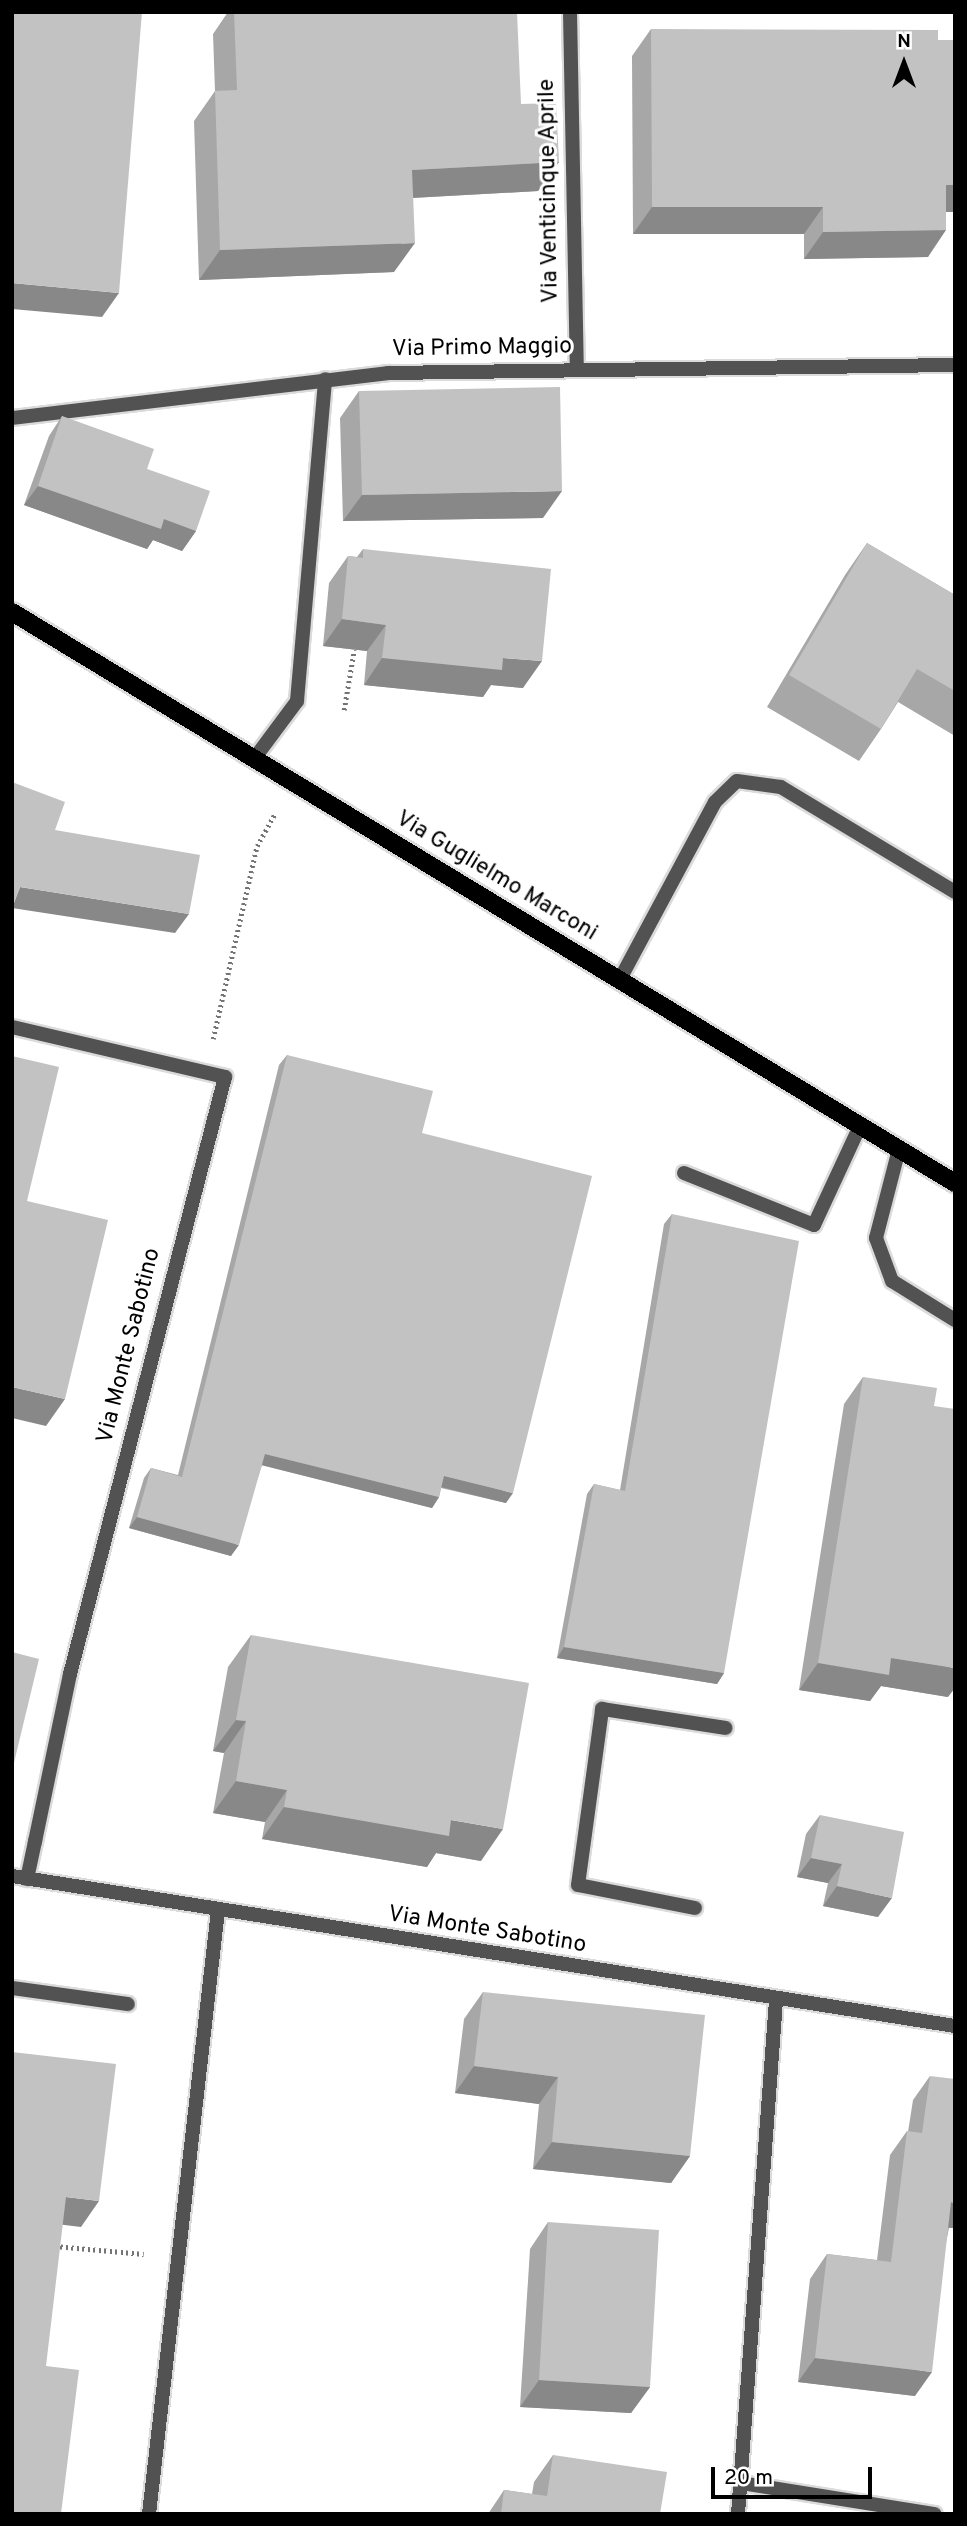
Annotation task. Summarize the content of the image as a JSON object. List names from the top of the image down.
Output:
{
  "streets": {
    "main road": ["Via Guglielmo Marconi"],
    "street": ["Via Venticinque Aprile", "Via Primo Maggio", "Via Monte Sabotino"]
  },
  "crossings": [
    ["Via Venticinque Aprile", "Via Primo Maggio"]
  ],
  "scale_bar": "20 m",
  "north": "top"
}
